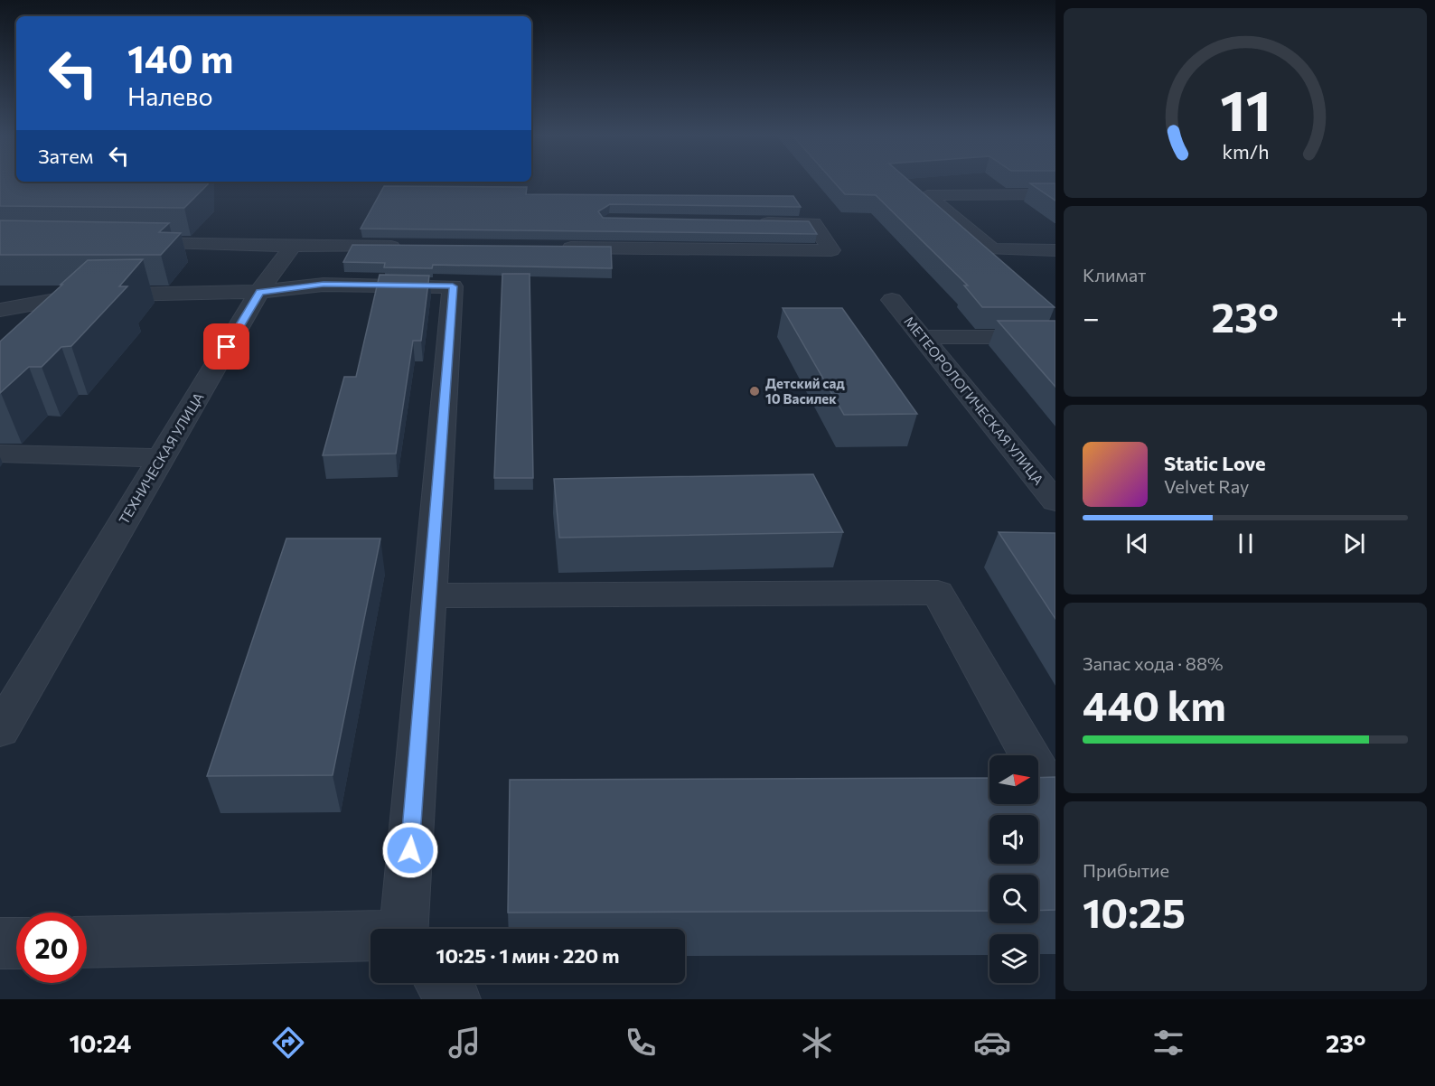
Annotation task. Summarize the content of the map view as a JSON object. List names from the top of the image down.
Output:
{
  "streets": {
    "street": ["МЕТЕОРОЛОГИЧЕСКАЯ УЛИЦА", "ТЕХНИЧЕСКАЯ УЛИЦА"]
  },
  "places": ["Детский сад 10 Василек"],
  "north": "right",
  "page": {
    "turn": ["140 m", "Налево"],
    "then": "Затем",
    "tile": [
      "Климат",
      ["Запас хода · 88%", "440 km"],
      ["Прибытие", "10:25"]
    ],
    "heat": ["−", "23°", "+"],
    "song": ["Static Love", "Velvet Ray"],
    "limit": "20",
    "trip": "10:25 · 1 мин · 220 m",
    "tabs": ["10:24", "23°"],
    "gauge": ["11", "km/h"]
  }
}
